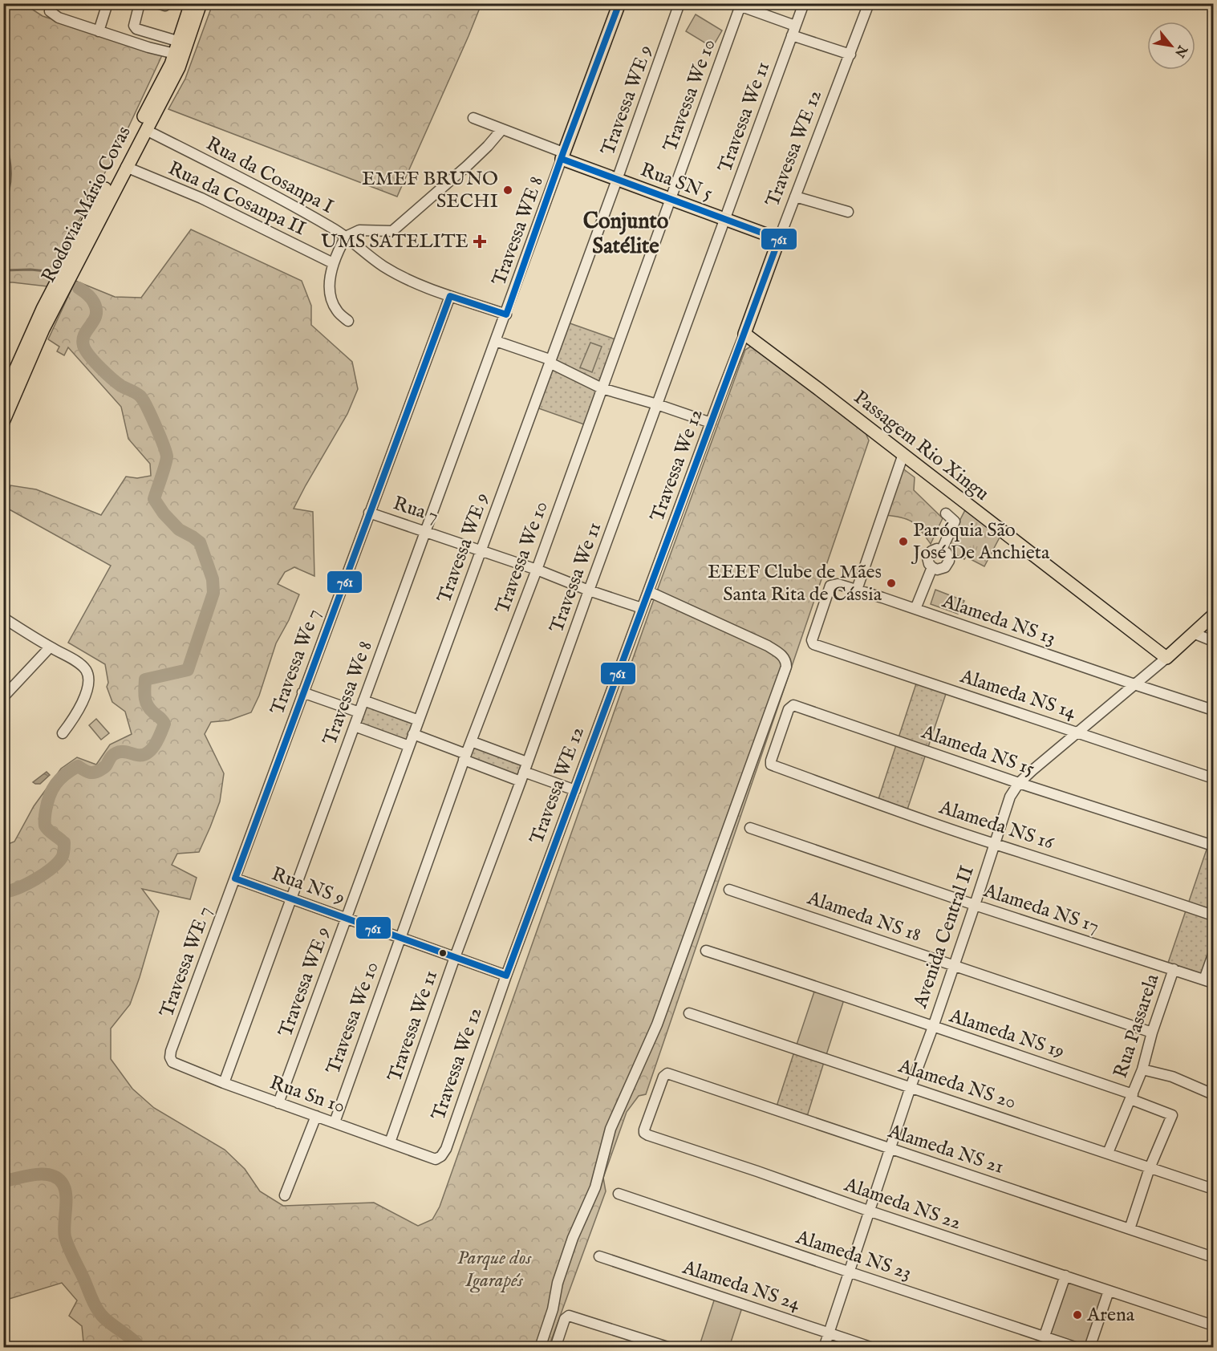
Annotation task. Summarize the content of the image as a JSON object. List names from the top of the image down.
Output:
{
  "streets": {
    "main road": [
      "Travessa WE 12",
      "Rua SN 5",
      "Rodovia Mário Covas",
      "Passagem Rio Xingu",
      "Avenida Central II"
    ],
    "street": [
      "Travessa We 10",
      "Travessa WE 9",
      "Travessa We 11",
      "Rua da Cosanpa I",
      "Rua da Cosanpa II",
      "Travessa WE 8",
      "Travessa We 12",
      "Rua 7",
      "Alameda NS 13",
      "Travessa We 7",
      "Travessa We 8",
      "Alameda NS 14",
      "Alameda NS 15",
      "Alameda NS 16",
      "Rua NS 9",
      "Alameda NS 17",
      "Alameda NS 18",
      "Travessa WE 7",
      "Rua Passarela",
      "Alameda NS 19",
      "Alameda NS 20",
      "Rua Sn 10",
      "Alameda NS 21",
      "Alameda NS 22",
      "Alameda NS 23",
      "Alameda NS 24"
    ]
  },
  "crossings": [
    ["Travessa We 10", "Rua SN 5"],
    ["Travessa We 10", "Rua 7"],
    ["Travessa We 10", "Rua NS 9"],
    ["Travessa We 10", "Rua Sn 10"],
    ["Travessa WE 9", "Rua SN 5"],
    ["Travessa WE 9", "Rua 7"],
    ["Travessa WE 9", "Rua NS 9"],
    ["Travessa WE 9", "Rua Sn 10"],
    ["Travessa We 11", "Rua SN 5"],
    ["Travessa We 11", "Rua 7"],
    ["Travessa We 11", "Rua NS 9"],
    ["Travessa We 11", "Rua Sn 10"],
    ["Travessa WE 12", "Rua SN 5"],
    ["Travessa WE 12", "Passagem Rio Xingu"],
    ["Travessa WE 12", "Travessa We 12"],
    ["Travessa WE 12", "Rua 7"],
    ["Travessa WE 12", "Rua NS 9"],
    ["Rua da Cosanpa I", "Rodovia Mário Covas"],
    ["Rua da Cosanpa I", "Travessa WE 8"],
    ["Rua da Cosanpa I", "Travessa We 7"],
    ["Rua da Cosanpa I", "Travessa We 8"],
    ["Rua SN 5", "Travessa WE 8"],
    ["Rua da Cosanpa II", "Rodovia Mário Covas"],
    ["Travessa WE 8", "Travessa We 8"],
    ["Passagem Rio Xingu", "Travessa We 12"],
    ["Passagem Rio Xingu", "Avenida Central II"],
    ["Travessa We 12", "Rua 7"],
    ["Travessa We 12", "Rua NS 9"],
    ["Travessa We 12", "Rua Sn 10"],
    ["Rua 7", "Travessa We 7"],
    ["Rua 7", "Travessa We 8"],
    ["Alameda NS 13", "Alameda NS 14"],
    ["Alameda NS 13", "Avenida Central II"],
    ["Travessa We 7", "Rua NS 9"],
    ["Travessa We 7", "Travessa WE 7"],
    ["Travessa We 8", "Rua NS 9"],
    ["Travessa We 8", "Rua Sn 10"],
    ["Alameda NS 14", "Avenida Central II"],
    ["Alameda NS 15", "Alameda NS 16"],
    ["Alameda NS 15", "Avenida Central II"],
    ["Alameda NS 16", "Avenida Central II"],
    ["Rua NS 9", "Travessa WE 7"],
    ["Alameda NS 17", "Avenida Central II"],
    ["Alameda NS 17", "Rua Passarela"],
    ["Alameda NS 18", "Avenida Central II"],
    ["Alameda NS 18", "Rua Passarela"],
    ["Avenida Central II", "Alameda NS 19"],
    ["Avenida Central II", "Alameda NS 20"],
    ["Avenida Central II", "Alameda NS 21"],
    ["Avenida Central II", "Alameda NS 22"],
    ["Avenida Central II", "Alameda NS 23"],
    ["Avenida Central II", "Alameda NS 24"],
    ["Travessa WE 7", "Rua Sn 10"],
    ["Rua Passarela", "Alameda NS 19"],
    ["Rua Passarela", "Alameda NS 20"],
    ["Alameda NS 19", "Alameda NS 20"],
    ["Alameda NS 21", "Alameda NS 22"]
  ],
  "districts": ["Conjunto Satélite"],
  "parks": ["Parque dos Igarapés"],
  "places": {
    "other": [
      "EMEF BRUNO SECHI",
      "Paróquia São José De Anchieta",
      "EEEF Clube de Mães Santa Rita de Cássia",
      "Arena"
    ],
    "health": ["UMS SATELITE"]
  },
  "lines": ["transit line 761"],
  "north": "bottom right"
}
